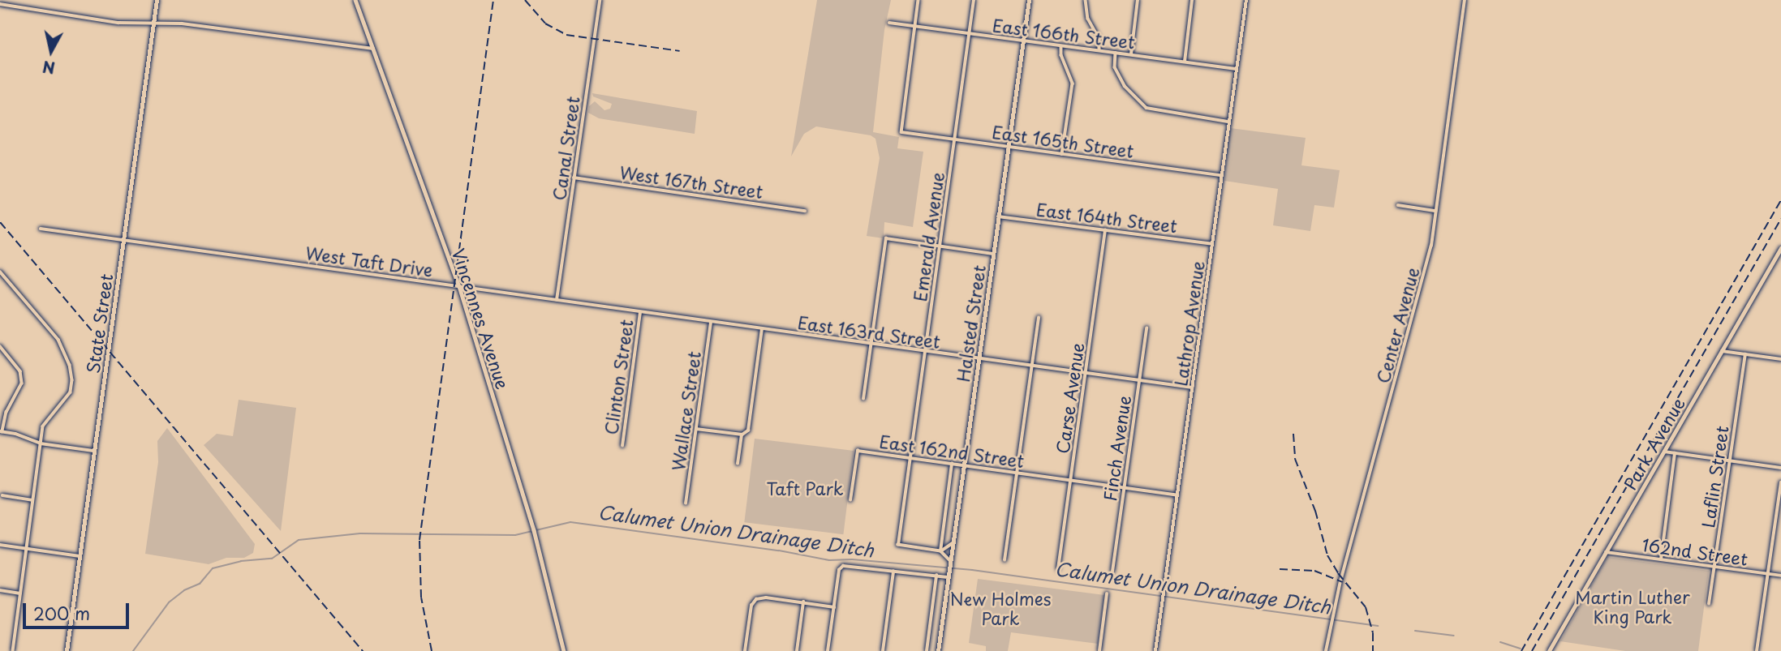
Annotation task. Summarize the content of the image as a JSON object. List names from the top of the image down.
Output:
{
  "streets": {
    "main road": ["Halsted Street"],
    "street": [
      "East 166th Street",
      "East 165th Street",
      "Canal Street",
      "West 167th Street",
      "East 164th Street",
      "Emerald Avenue",
      "West Taft Drive",
      "Vincennes Avenue",
      "State Street",
      "Lathrop Avenue",
      "Center Avenue",
      "East 163rd Street",
      "Clinton Street",
      "Carse Avenue",
      "Wallace Street",
      "Park Avenue",
      "Finch Avenue",
      "East 162nd Street",
      "Laflin Street",
      "162nd Street"
    ]
  },
  "crossings": [
    ["East 166th Street", "East 165th Street"],
    ["East 166th Street", "Emerald Avenue"],
    ["East 166th Street", "Halsted Street"],
    ["East 166th Street", "Lathrop Avenue"],
    ["East 165th Street", "Emerald Avenue"],
    ["East 165th Street", "Halsted Street"],
    ["East 165th Street", "Lathrop Avenue"],
    ["Canal Street", "West 167th Street"],
    ["Canal Street", "West Taft Drive"],
    ["East 164th Street", "Halsted Street"],
    ["East 164th Street", "Lathrop Avenue"],
    ["East 164th Street", "Carse Avenue"],
    ["Emerald Avenue", "East 163rd Street"],
    ["Emerald Avenue", "East 162nd Street"],
    ["West Taft Drive", "Vincennes Avenue"],
    ["West Taft Drive", "State Street"],
    ["West Taft Drive", "East 163rd Street"],
    ["Halsted Street", "East 163rd Street"],
    ["Halsted Street", "East 162nd Street"],
    ["Lathrop Avenue", "East 163rd Street"],
    ["Lathrop Avenue", "East 162nd Street"],
    ["East 163rd Street", "Clinton Street"],
    ["East 163rd Street", "Carse Avenue"],
    ["East 163rd Street", "Wallace Street"],
    ["East 163rd Street", "Finch Avenue"],
    ["Carse Avenue", "East 162nd Street"],
    ["Park Avenue", "162nd Street"],
    ["Finch Avenue", "East 162nd Street"],
    ["Laflin Street", "162nd Street"]
  ],
  "water": ["Calumet Union Drainage Ditch"],
  "parks": ["Taft Park", "Martin Luther King Park", "New Holmes Park"],
  "scale_bar": "200 m",
  "north": "bottom"
}
